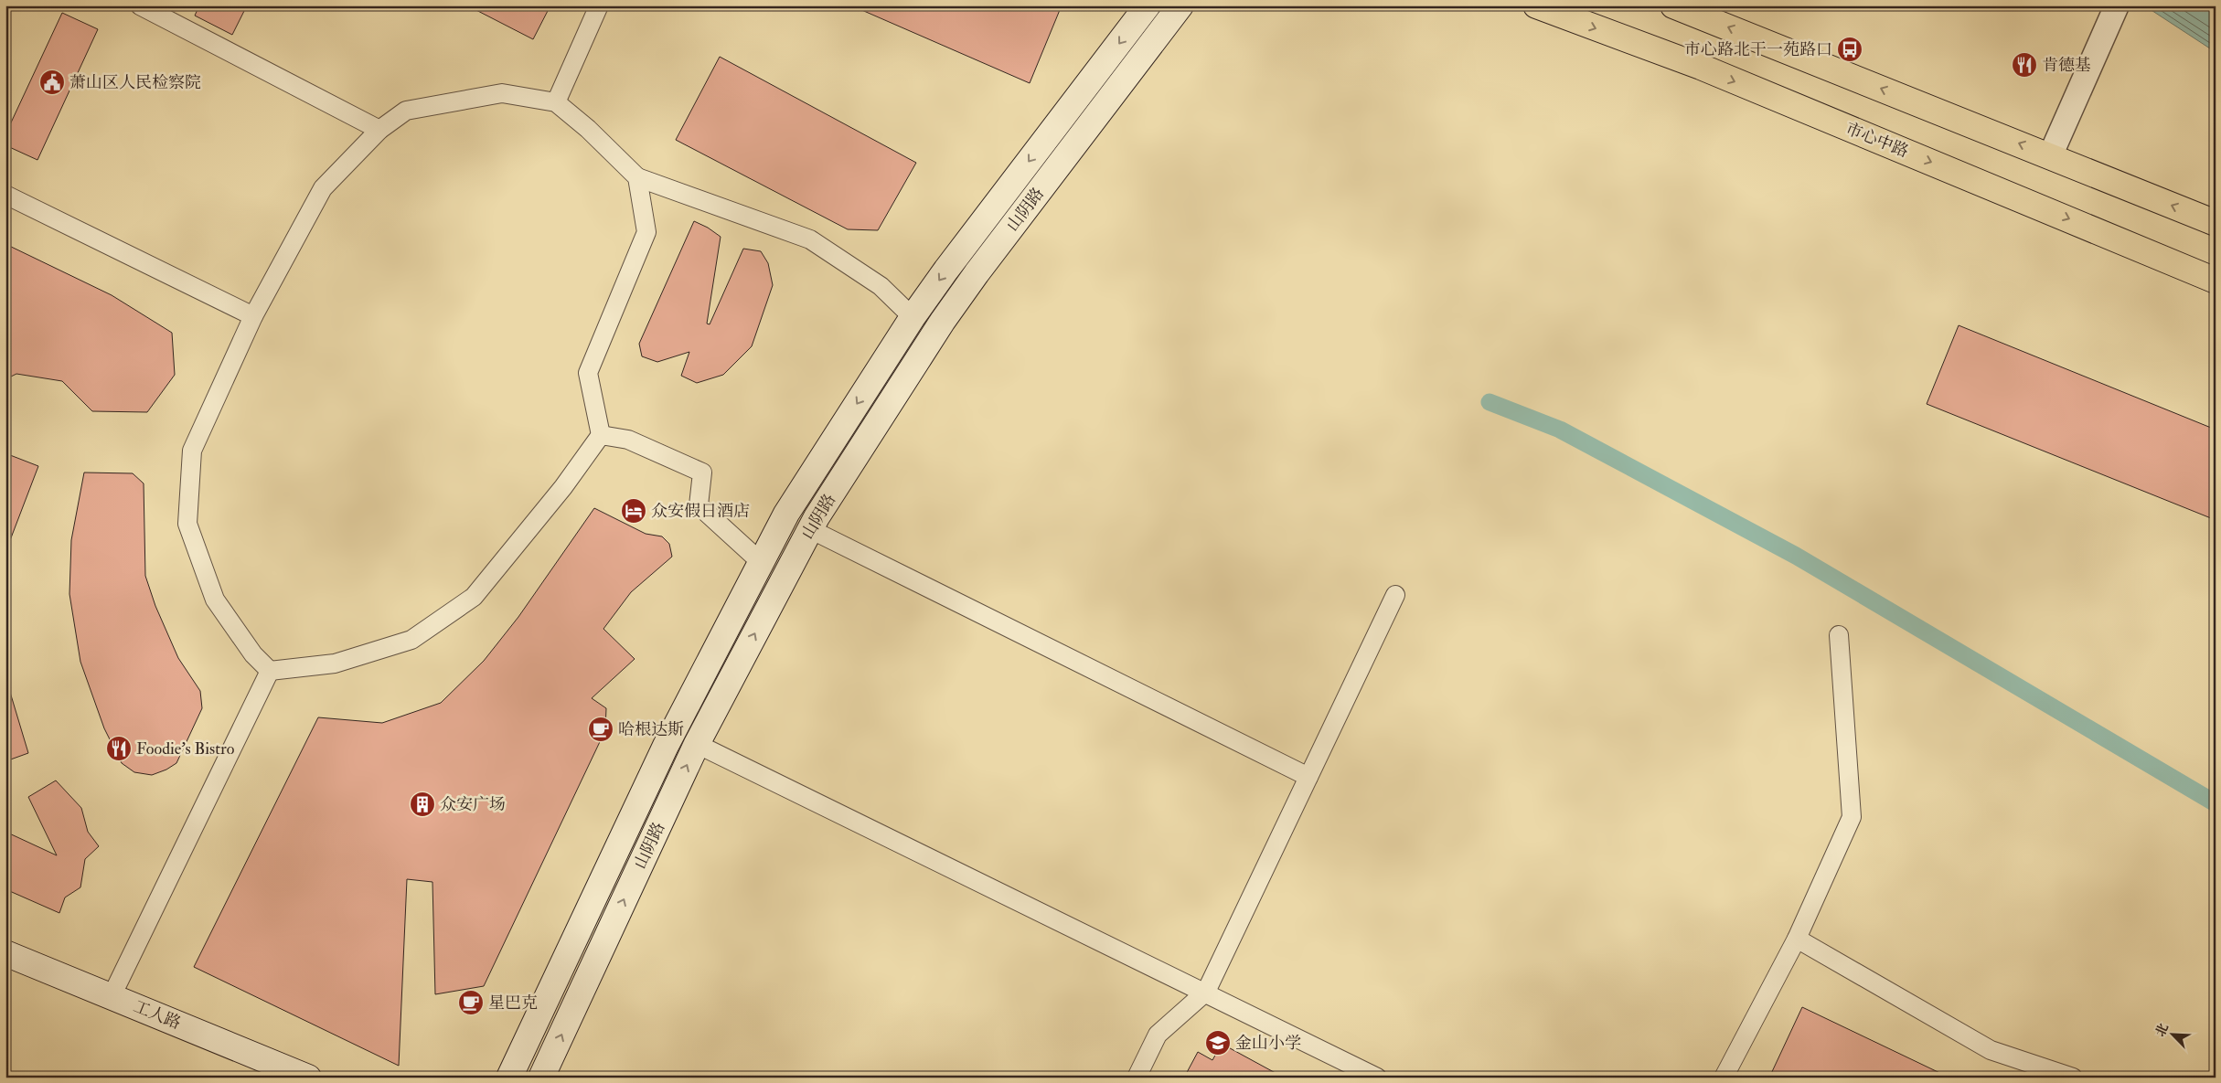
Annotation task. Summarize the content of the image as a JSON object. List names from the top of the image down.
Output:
{
  "streets": {
    "main road": ["市心中路", "山阴路", "工人路"]
  },
  "places": {
    "bus stop": ["市心路北干一苑路口"],
    "restaurant": ["肯德基", "Foodie's Bistro"],
    "public building": ["萧山区人民检察院"],
    "hotel": ["众安假日酒店"],
    "cafe": ["哈根达斯", "星巴克"],
    "building": ["众安广场"],
    "school or university": ["金山小学"]
  },
  "north": "top left"
}
